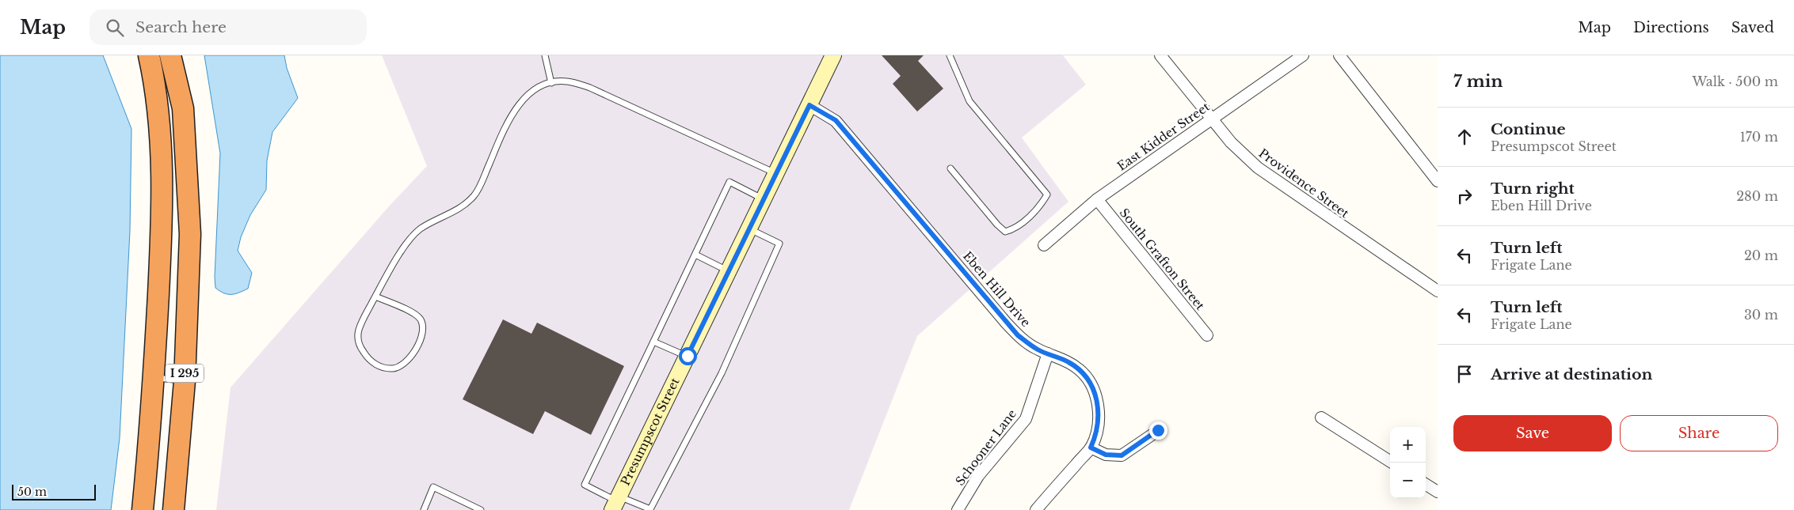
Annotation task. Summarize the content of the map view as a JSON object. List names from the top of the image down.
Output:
{
  "streets": {
    "highway": ["I 295"],
    "street": [
      "East Kidder Street",
      "Providence Street",
      "South Grafton Street",
      "Eben Hill Drive",
      "Presumpscot Street",
      "Schooner Lane"
    ]
  },
  "crossings": [
    ["East Kidder Street", "Providence Street"],
    ["East Kidder Street", "South Grafton Street"],
    ["Eben Hill Drive", "Presumpscot Street"],
    ["Eben Hill Drive", "Schooner Lane"]
  ],
  "scale_bar": "50 m",
  "page": {
    "header": "Map",
    "search": "Search here",
    "nav": ["Map", "Directions", "Saved"],
    "heading": ["7 min", "Walk · 500 m"],
    "list": [
      ["Continue", "Presumpscot Street", "170 m"],
      ["Turn right", "Eben Hill Drive", "280 m"],
      ["Turn left", "Frigate Lane", "20 m"],
      ["Turn left", "Frigate Lane", "30 m"],
      "Arrive at destination"
    ],
    "buttons": ["Save", "Share"],
    "map_buttons": ["+", "−"],
    "scale": "50 m"
  }
}
